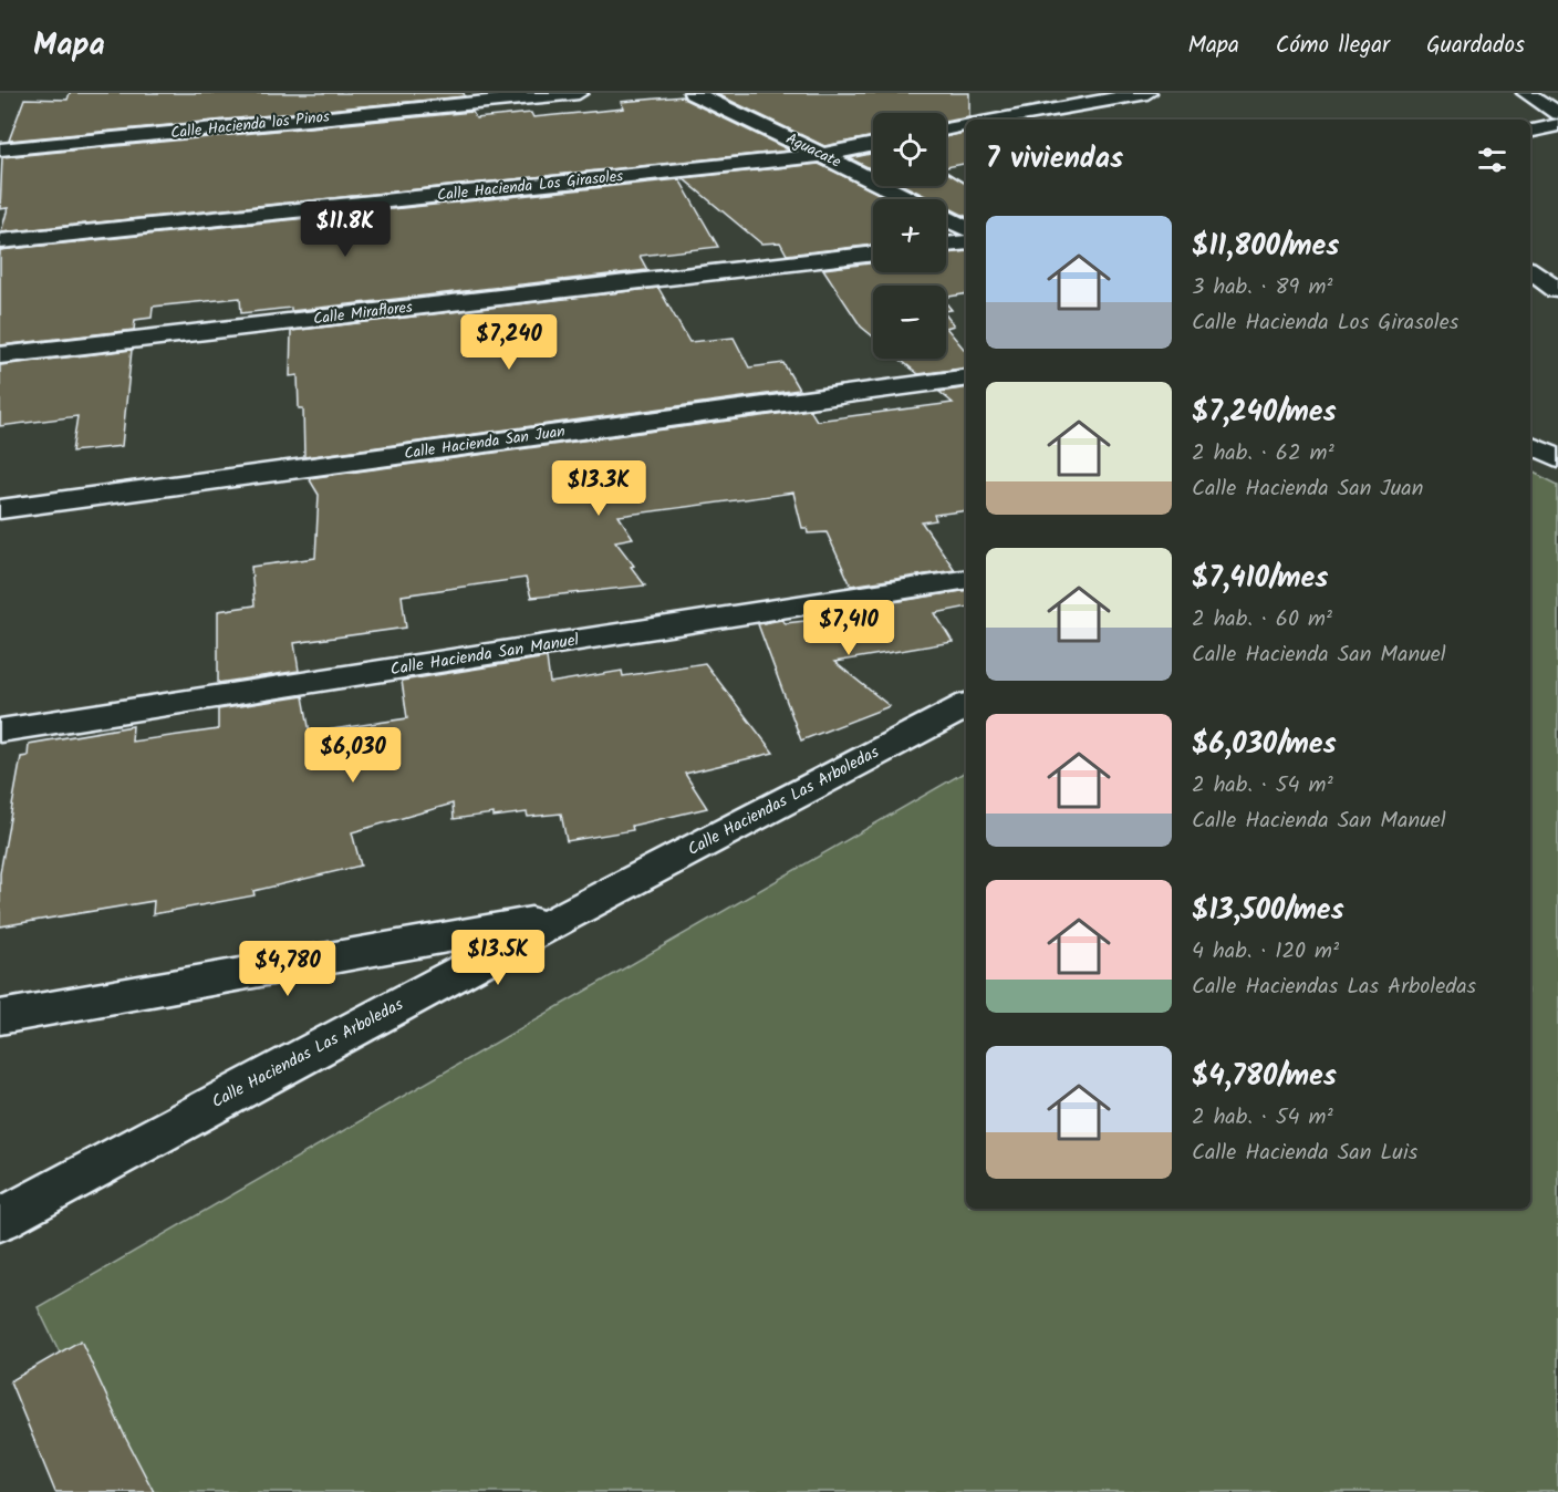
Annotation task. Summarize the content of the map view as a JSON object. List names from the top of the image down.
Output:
{
  "streets": {
    "street": [
      "Calle Hacienda los Pinos",
      "Aguacate",
      "Calle Hacienda Los Girasoles",
      "Calle Miraflores",
      "Calle Hacienda San Juan",
      "Calle Hacienda San Manuel",
      "Calle Haciendas Las Arboledas"
    ]
  },
  "crossings": [
    ["Aguacate", "Calle Hacienda Los Girasoles"]
  ],
  "page": {
    "header": "Mapa",
    "nav": ["Mapa", "Cómo llegar", "Guardados"],
    "map_buttons": ["+", "−"],
    "heading": "7 viviendas",
    "list": [
      {
        "name": "$11,800/mes",
        "note": "3 hab. · 89 m² · Calle Hacienda Los Girasoles"
      },
      {
        "name": "$7,240/mes",
        "note": "2 hab. · 62 m² · Calle Hacienda San Juan"
      },
      {
        "name": "$7,410/mes",
        "note": "2 hab. · 60 m² · Calle Hacienda San Manuel"
      },
      {
        "name": "$6,030/mes",
        "note": "2 hab. · 54 m² · Calle Hacienda San Manuel"
      },
      {
        "name": "$13,500/mes",
        "note": "4 hab. · 120 m² · Calle Haciendas Las Arboledas"
      },
      {
        "name": "$4,780/mes",
        "note": "2 hab. · 54 m² · Calle Hacienda San Luis"
      }
    ],
    "price": [
      "$11.8K",
      "$7,240",
      "$13.3K",
      "$7,410",
      "$6,030",
      "$13.5K",
      "$4,780"
    ]
  }
}
